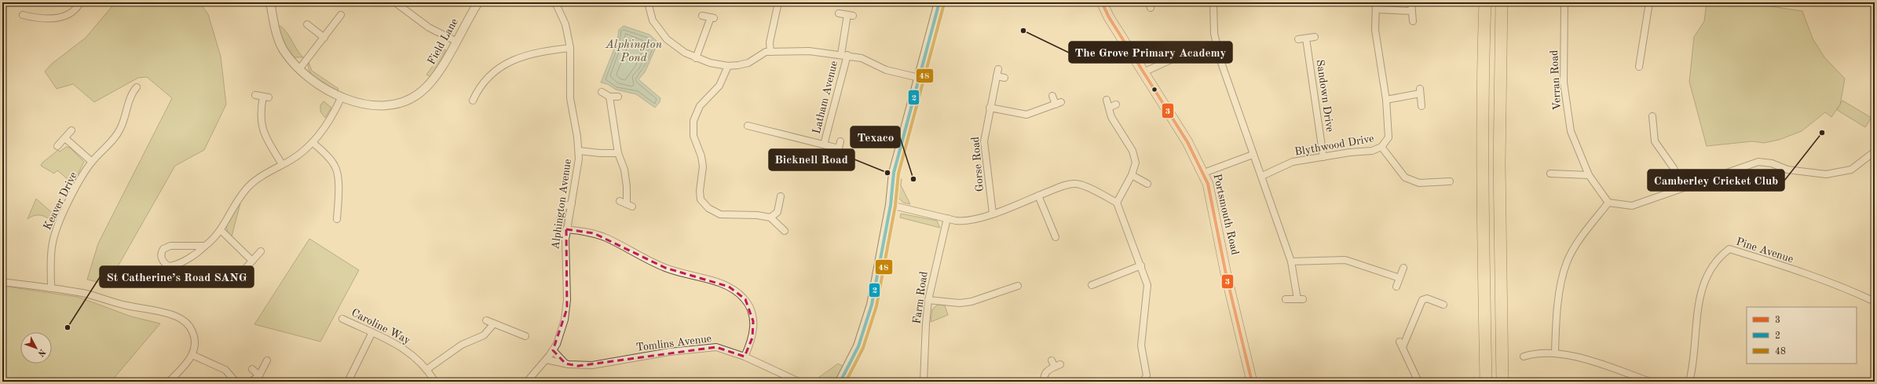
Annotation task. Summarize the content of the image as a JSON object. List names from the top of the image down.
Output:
{
  "streets": {
    "main road": ["Portsmouth Road"],
    "street": [
      "Field Lane",
      "Verran Road",
      "Sandown Drive",
      "Latham Avenue",
      "Blythwood Drive",
      "Gorse Road",
      "Keaver Drive",
      "Alphington Avenue",
      "Pine Avenue",
      "Farm Road",
      "Caroline Way",
      "Tomlins Avenue"
    ]
  },
  "crossings": [
    ["Sandown Drive", "Blythwood Drive"],
    ["Alphington Avenue", "Tomlins Avenue"]
  ],
  "water": ["Alphington Pond"],
  "places": [
    "The Grove Primary Academy",
    "Camberley Cricket Club",
    "Bicknell Road",
    "Texaco",
    "St Catherine’s Road SANG"
  ],
  "lines": ["transit line 3", "transit line 2", "transit line 48"],
  "legend": ["3", "2", "48"],
  "north": "bottom right"
}
